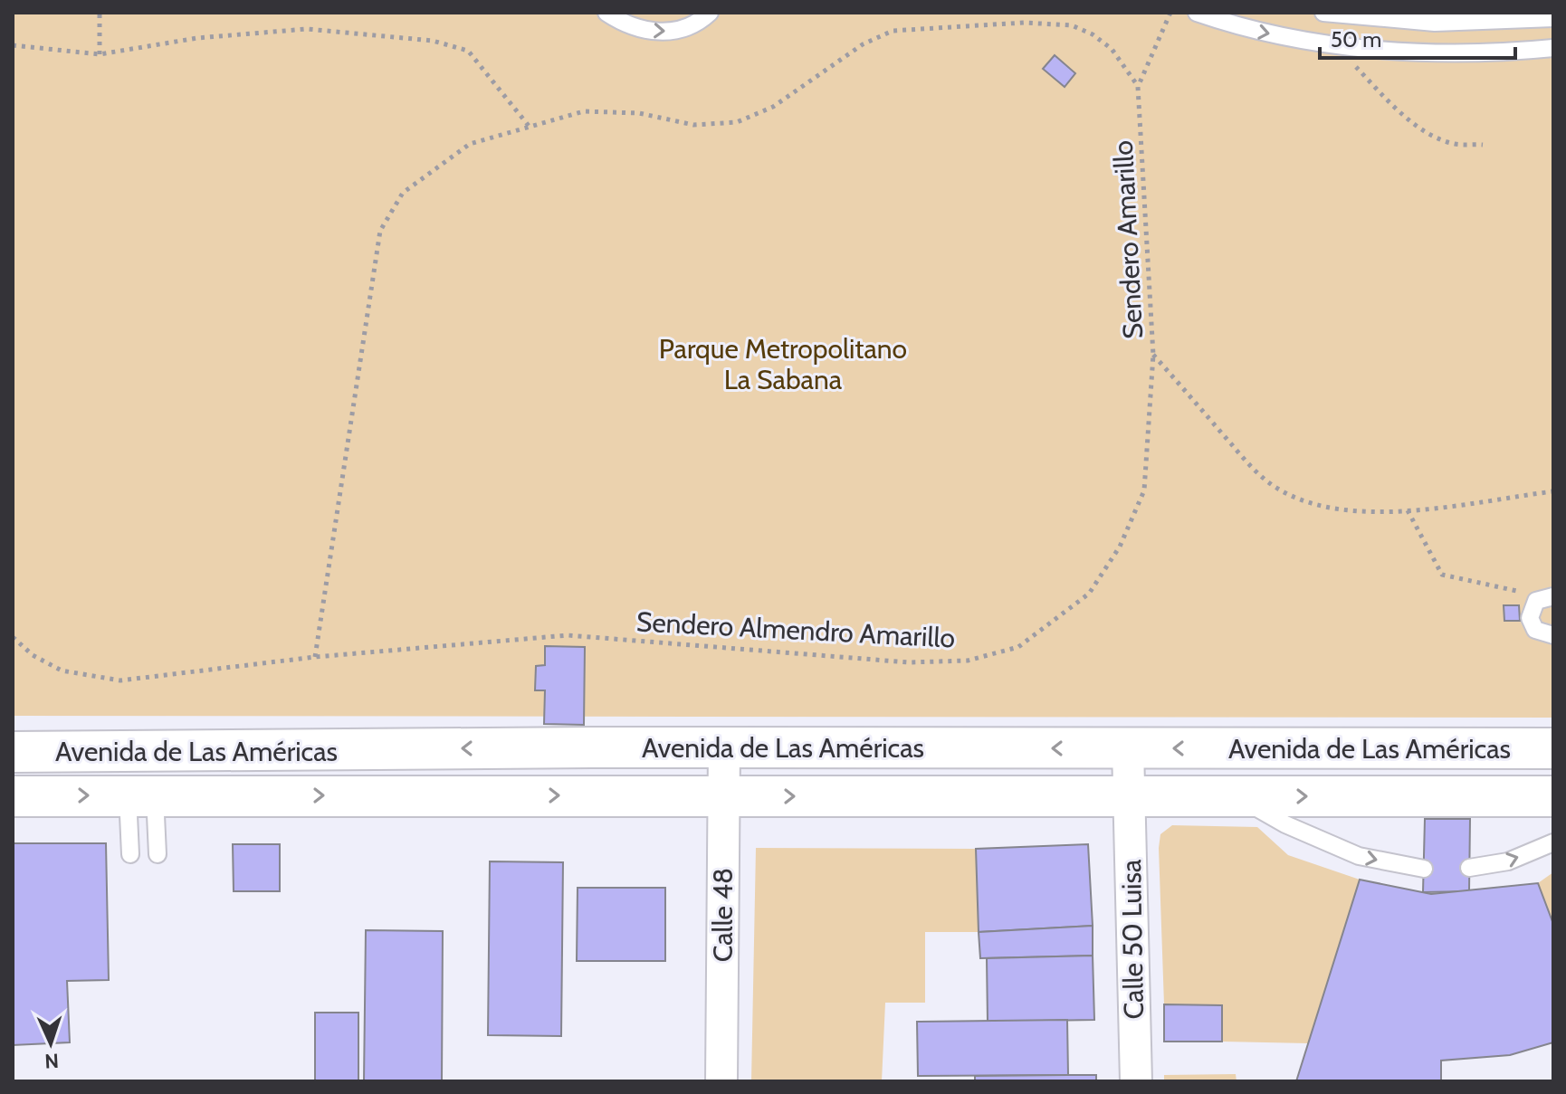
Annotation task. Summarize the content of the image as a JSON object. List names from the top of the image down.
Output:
{
  "streets": {
    "main road": ["Avenida de Las Américas"],
    "street": ["Calle 48", "Calle 50 Luisa"],
    "path": ["Sendero Amarillo", "Sendero Almendro Amarillo"]
  },
  "crossings": [
    ["Sendero Amarillo", "Sendero Almendro Amarillo"],
    ["Avenida de Las Américas", "Calle 48"],
    ["Avenida de Las Américas", "Calle 50 Luisa"]
  ],
  "parks": ["Parque Metropolitano La Sabana"],
  "scale_bar": "50 m",
  "north": "bottom"
}
